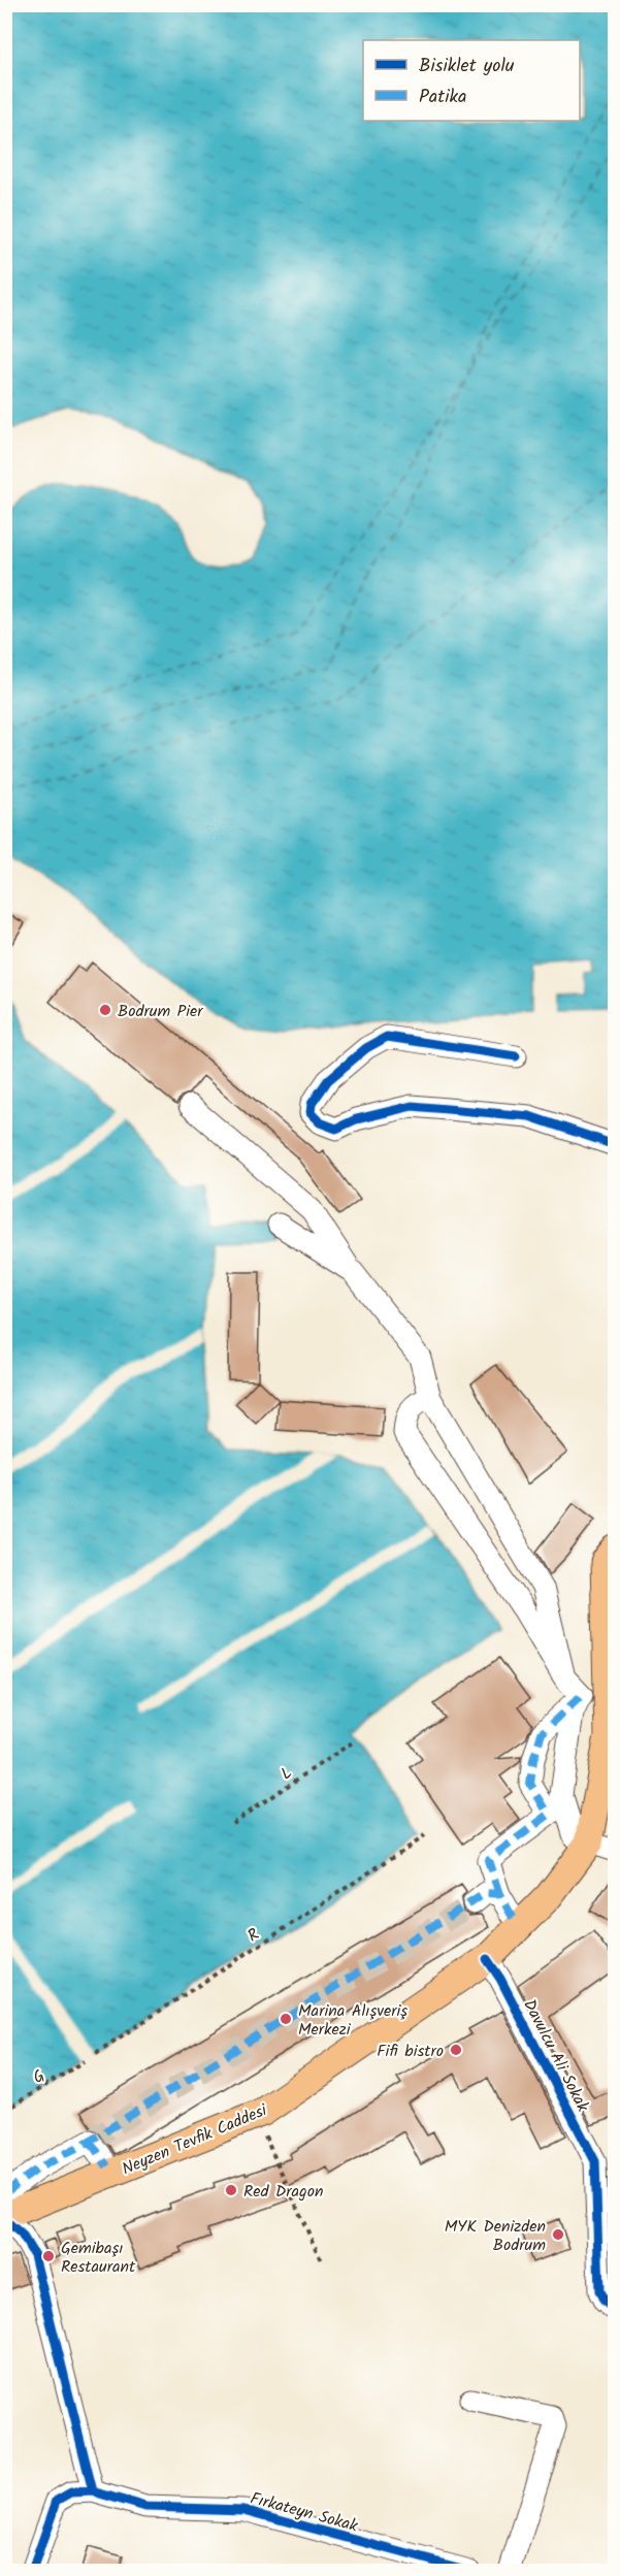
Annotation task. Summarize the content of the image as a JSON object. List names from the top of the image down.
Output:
{
  "streets": {
    "main road": ["Neyzen Tevfik Caddesi"],
    "street": ["Davulcu Ali Sokak", "Fırkateyn Sokak"],
    "path": ["L", "R", "G"]
  },
  "crossings": [
    ["Davulcu Ali Sokak", "Neyzen Tevfik Caddesi"]
  ],
  "places": [
    "Bodrum Pier",
    "Marina Alışveriş Merkezi",
    "Fifi bistro",
    "Red Dragon",
    "MYK Denizden Bodrum",
    "Gemibaşı Restaurant"
  ],
  "legend": ["Bisiklet yolu", "Patika"]
}
